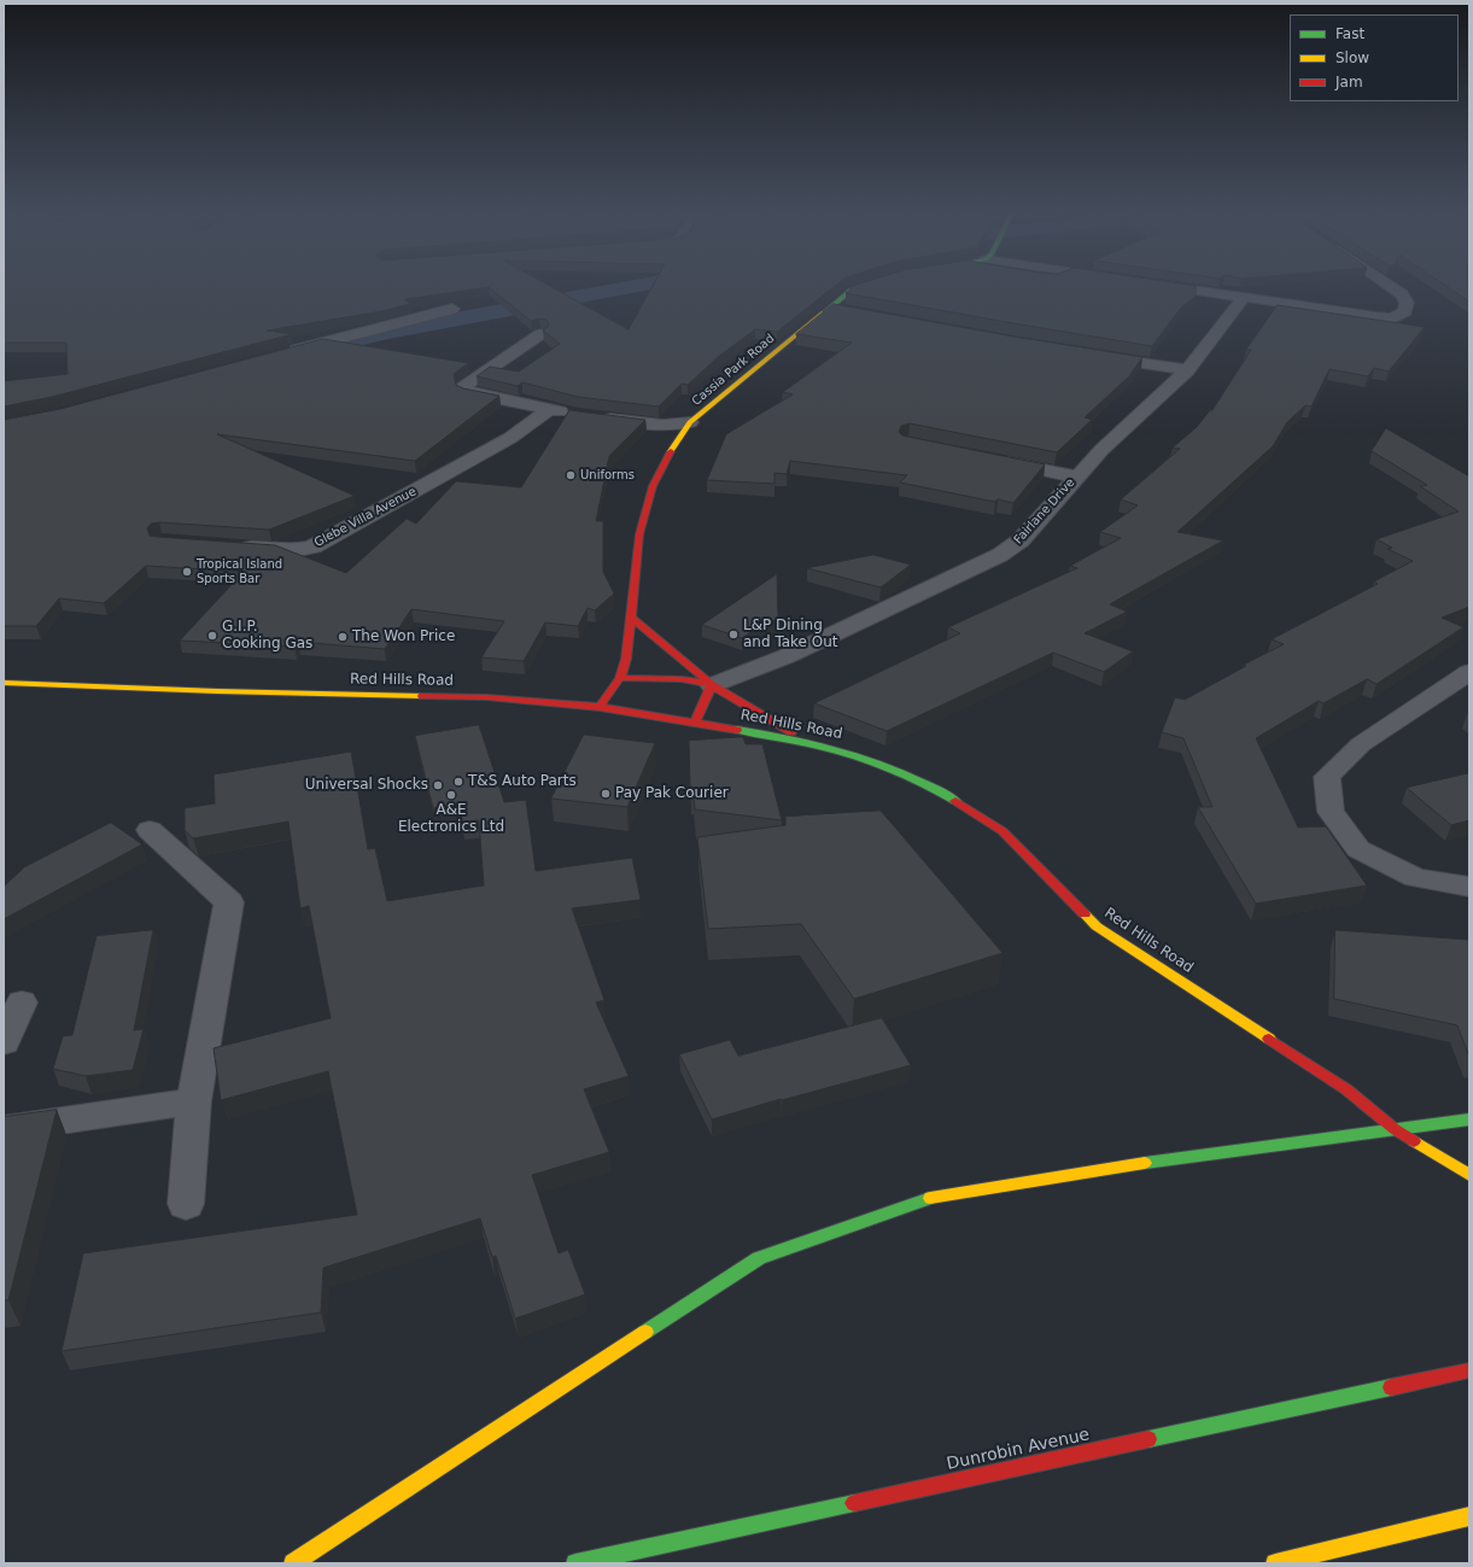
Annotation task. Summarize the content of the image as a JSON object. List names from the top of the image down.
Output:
{
  "streets": {
    "main road": ["Cassia Park Road", "Red Hills Road", "Dunrobin Avenue"],
    "street": ["Fairlane Drive", "Glebe Villa Avenue"]
  },
  "crossings": [
    ["Cassia Park Road", "Red Hills Road"]
  ],
  "places": [
    "Uniforms",
    "Tropical Island Sports Bar",
    "L&P Dining and Take Out",
    "G.I.P. Cooking Gas",
    "The Won Price",
    "T&S Auto Parts",
    "Universal Shocks",
    "Pay Pak Courier",
    "A&E Electronics Ltd"
  ],
  "legend": ["Fast", "Slow", "Jam"]
}
